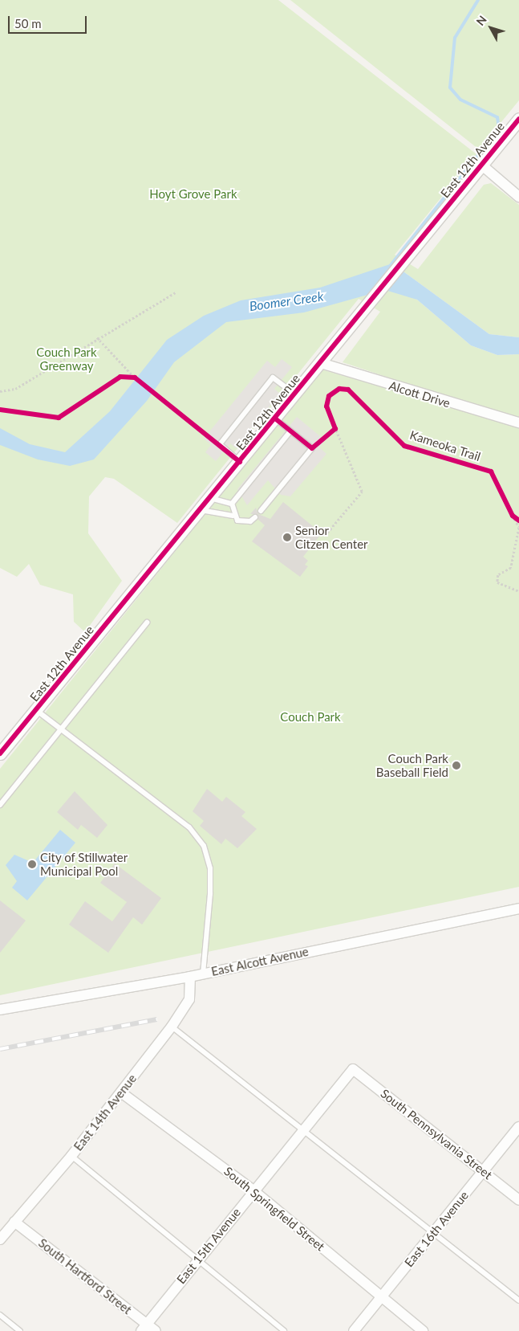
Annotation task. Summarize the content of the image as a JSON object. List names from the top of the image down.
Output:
{
  "streets": {
    "street": [
      "East 12th Avenue",
      "Alcott Drive",
      "East Alcott Avenue",
      "East 14th Avenue",
      "South Pennsylvania Street",
      "South Springfield Street",
      "East 16th Avenue",
      "East 15th Avenue",
      "South Hartford Street"
    ],
    "cycle path": ["Kameoka Trail"]
  },
  "crossings": [
    ["East 12th Avenue", "Alcott Drive"],
    ["East Alcott Avenue", "East 14th Avenue"],
    ["East 14th Avenue", "South Springfield Street"],
    ["East 14th Avenue", "South Hartford Street"],
    ["South Pennsylvania Street", "East 16th Avenue"],
    ["South Pennsylvania Street", "East 15th Avenue"],
    ["South Springfield Street", "East 16th Avenue"],
    ["South Springfield Street", "East 15th Avenue"],
    ["East 15th Avenue", "South Hartford Street"]
  ],
  "water": ["Boomer Creek"],
  "parks": ["Hoyt Grove Park", "Couch Park Greenway", "Couch Park"],
  "places": ["Senior Citzen Center", "Couch Park Baseball Field", "City of Stillwater Municipal Pool"],
  "scale_bar": "50 m",
  "north": "top left"
}
